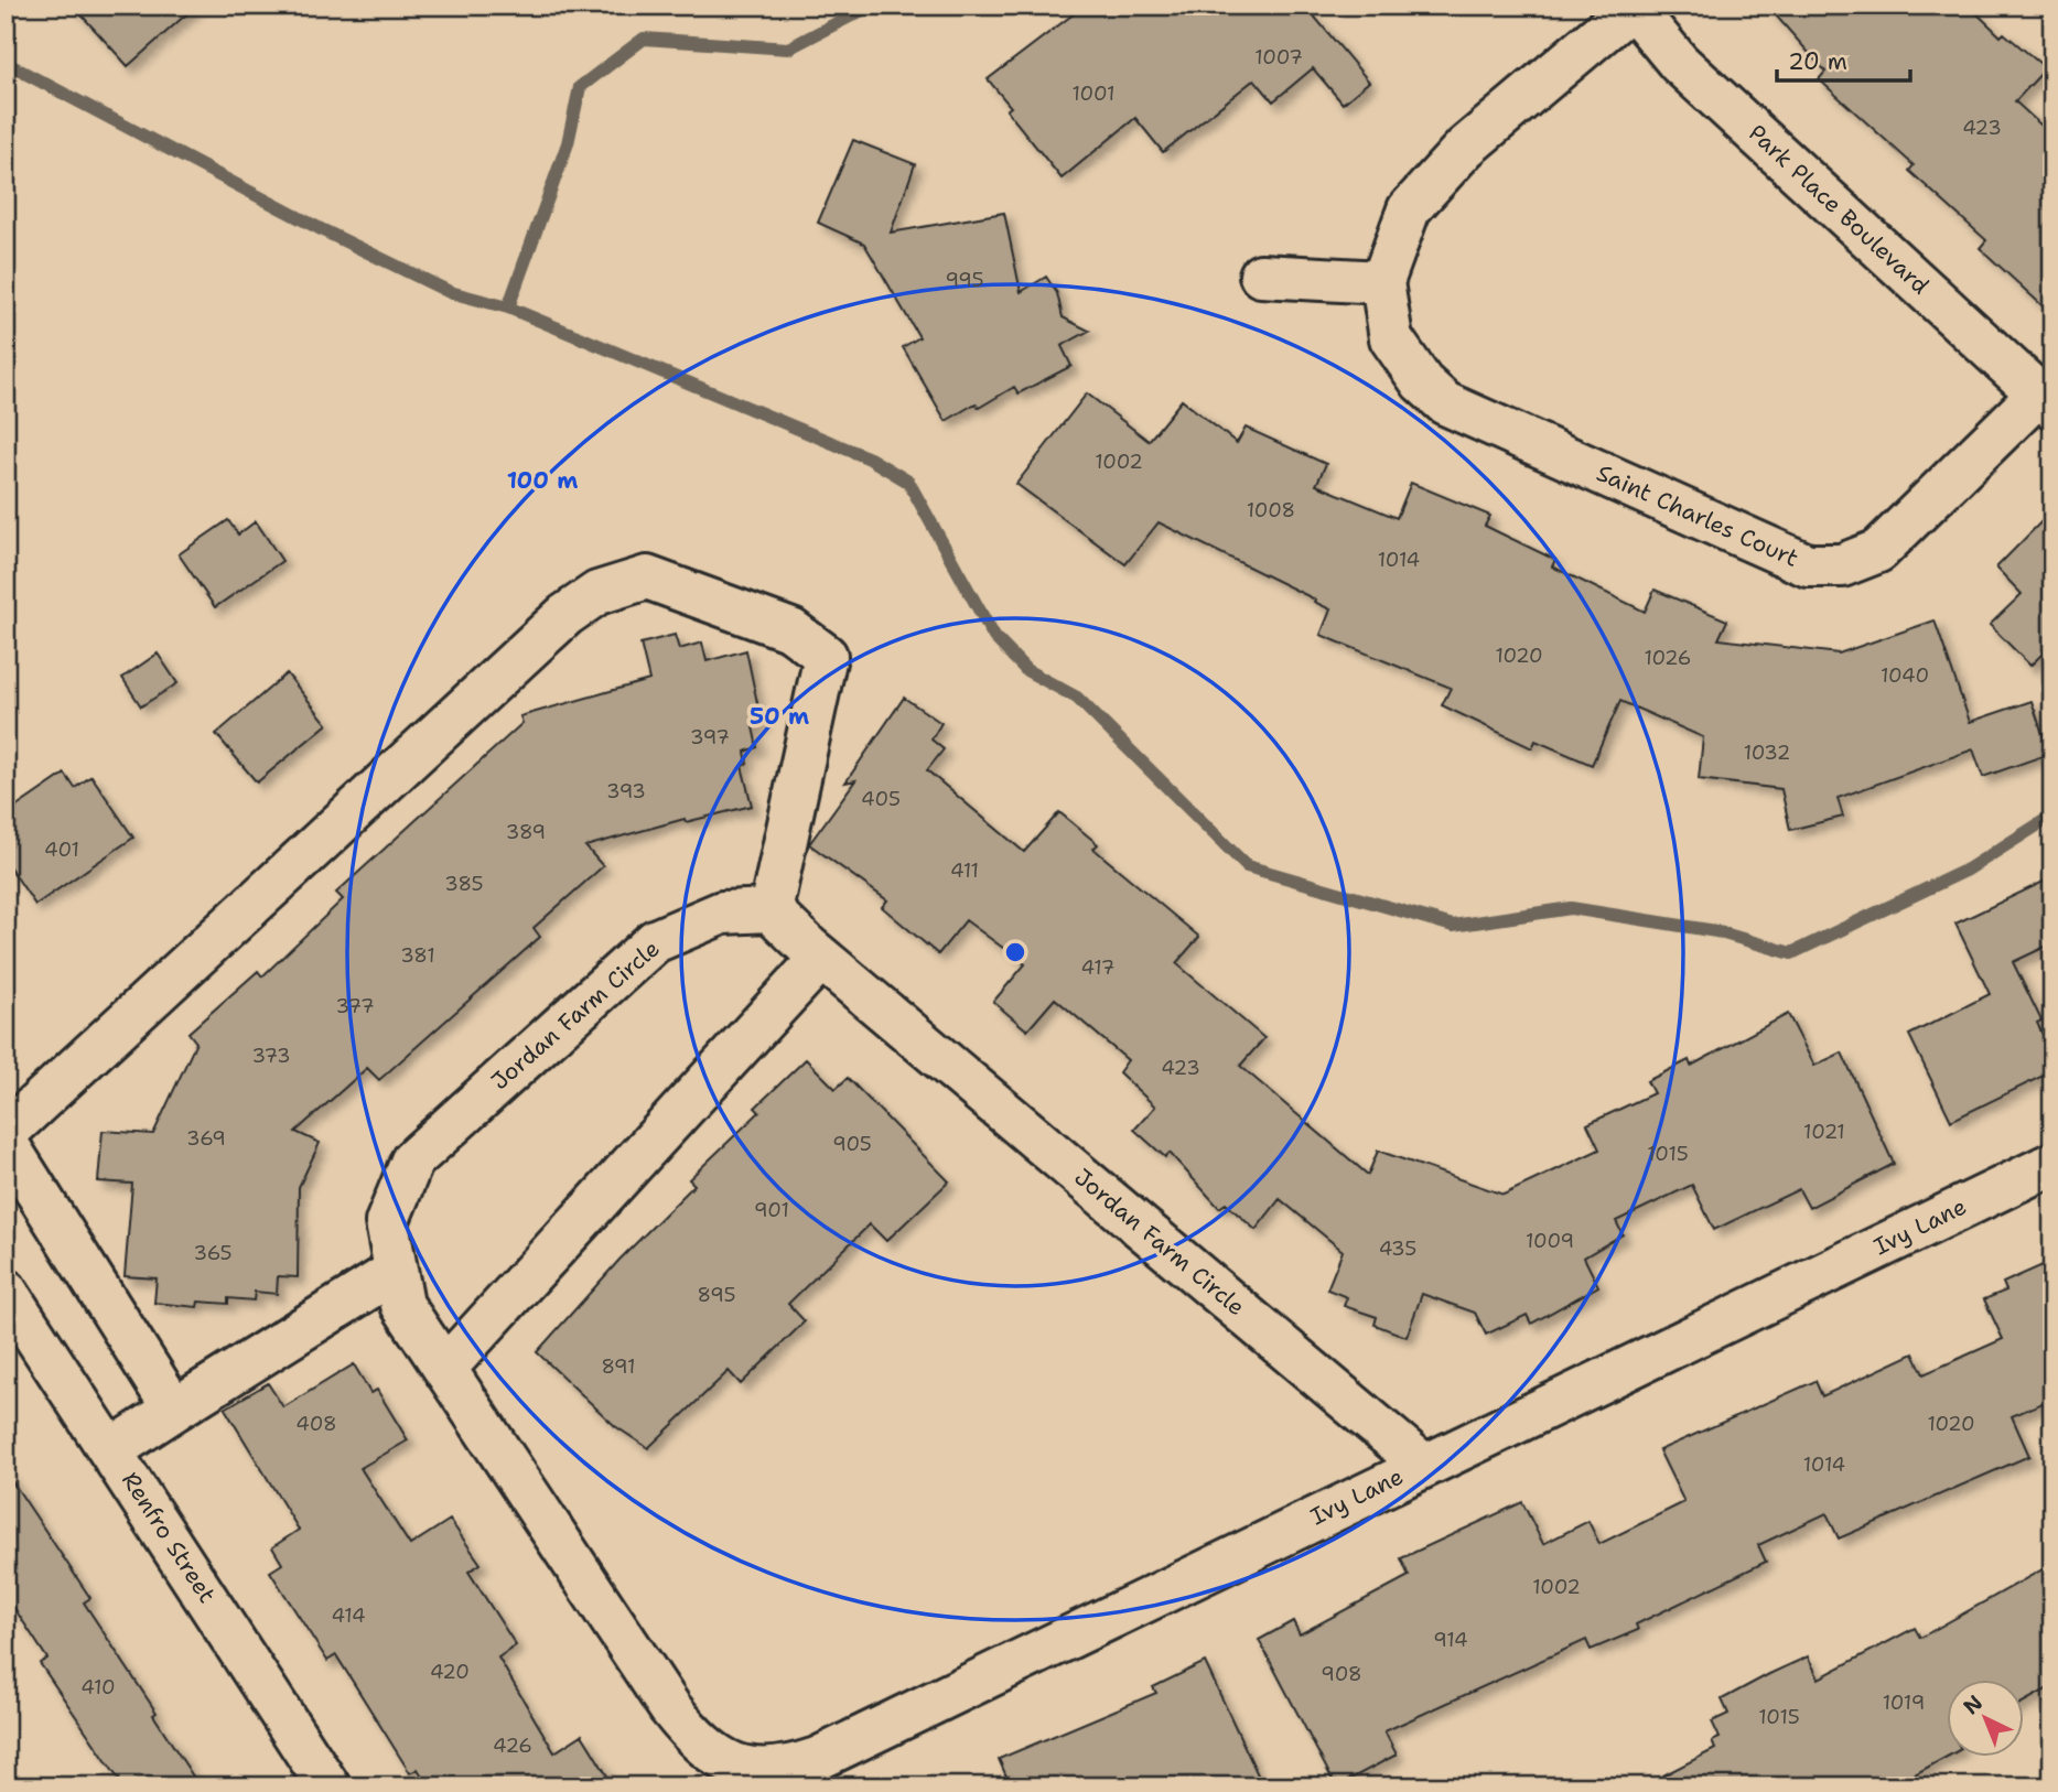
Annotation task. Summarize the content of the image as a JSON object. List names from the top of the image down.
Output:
{
  "streets": {
    "street": [
      "Park Place Boulevard",
      "Saint Charles Court",
      "Jordan Farm Circle",
      "Ivy Lane",
      "Renfro Street"
    ]
  },
  "crossings": [
    ["Park Place Boulevard", "Saint Charles Court"],
    ["Jordan Farm Circle", "Ivy Lane"]
  ],
  "house_numbers": [
    "1007",
    "1001",
    "423",
    "995",
    "1002",
    "1008",
    "1014",
    "1020",
    "1026",
    "1040",
    "397",
    "1032",
    "393",
    "405",
    "389",
    "401",
    "411",
    "385",
    "381",
    "417",
    "377",
    "373",
    "423",
    "1021",
    "369",
    "905",
    "1015",
    "901",
    "1009",
    "435",
    "365",
    "895",
    "891",
    "408",
    "1020",
    "1014",
    "1002",
    "414",
    "914",
    "420",
    "908",
    "410",
    "1019",
    "1015",
    "426"
  ],
  "scale_bar": "20 m",
  "north": "top left",
  "rings": ["100 m", "50 m"]
}
